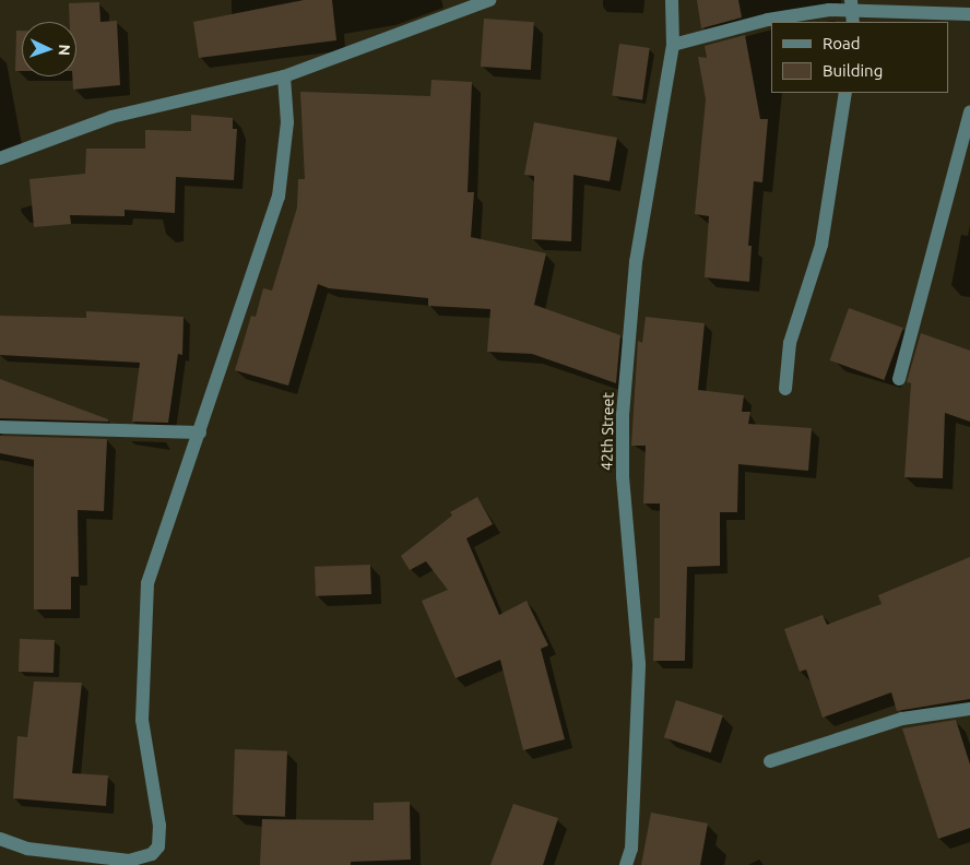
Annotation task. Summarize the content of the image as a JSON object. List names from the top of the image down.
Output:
{
  "streets": {
    "street": ["42th Street"]
  },
  "legend": ["Road", "Building"],
  "north": "right"
}
